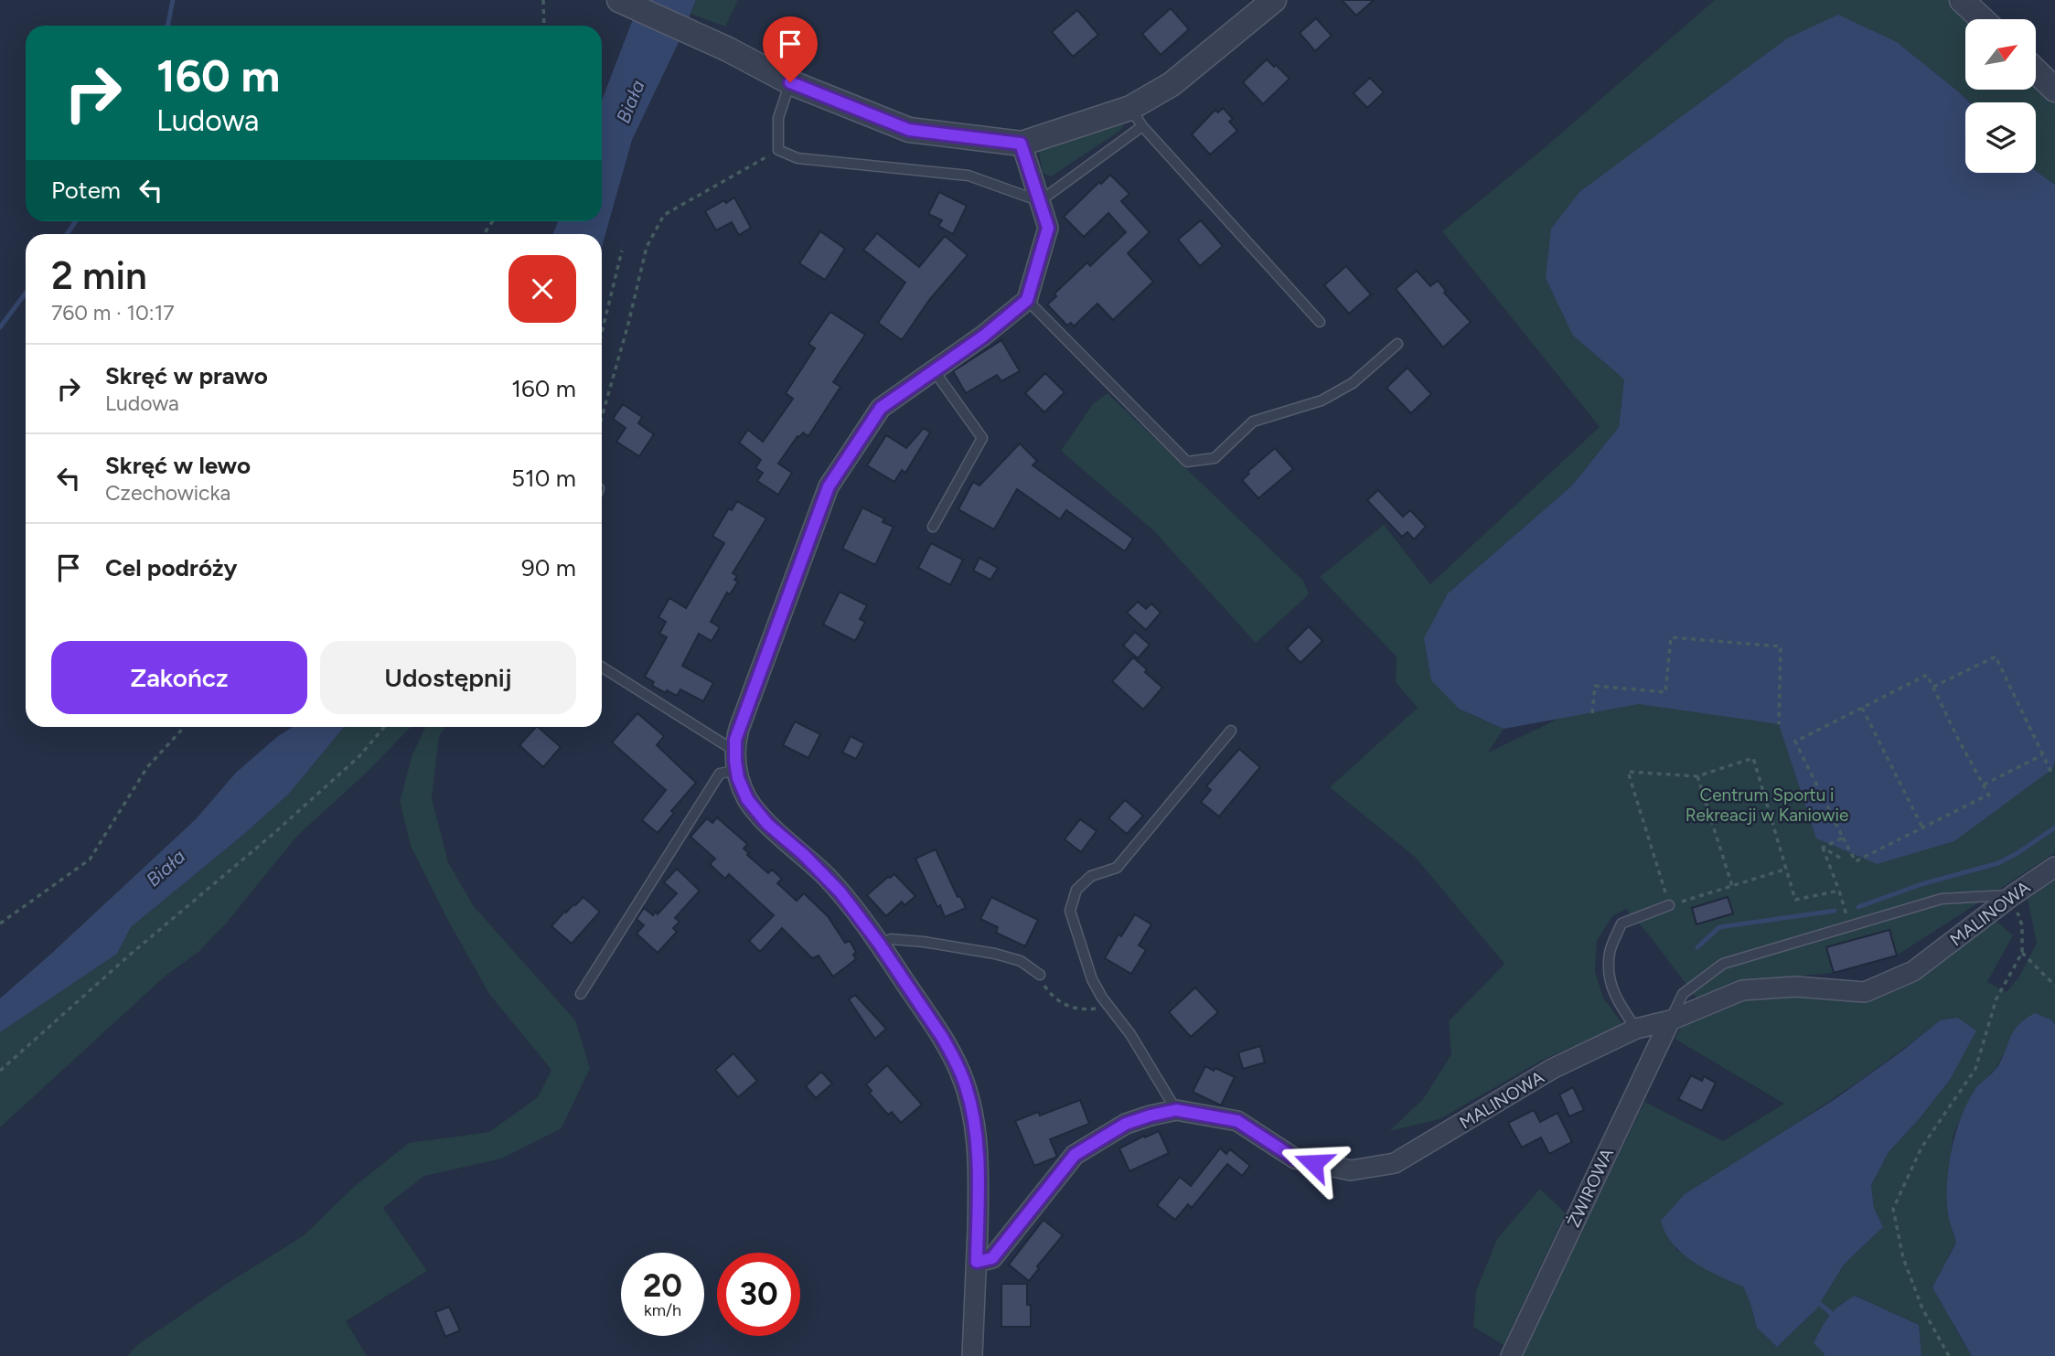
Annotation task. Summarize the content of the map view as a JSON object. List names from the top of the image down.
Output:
{
  "streets": {
    "street": ["MALINOWA", "ŻWIROWA"]
  },
  "crossings": [
    ["MALINOWA", "ŻWIROWA"]
  ],
  "water": ["Biała"],
  "parks": ["Centrum Sportu i Rekreacji w Kaniowie"],
  "north": "top right",
  "page": {
    "turn": ["160 m", "Ludowa"],
    "then": "Potem",
    "heading": ["2 min", "760 m · 10:17"],
    "list": [
      {
        "name": "Skręć w prawo",
        "note": "Ludowa",
        "value": "160 m"
      },
      {
        "name": "Skręć w lewo",
        "note": "Czechowicka",
        "value": "510 m"
      },
      {
        "name": "Cel podróży",
        "value": "90 m"
      }
    ],
    "buttons": ["Zakończ", "Udostępnij"],
    "speed": "20 km/h",
    "limit": "30"
  }
}
